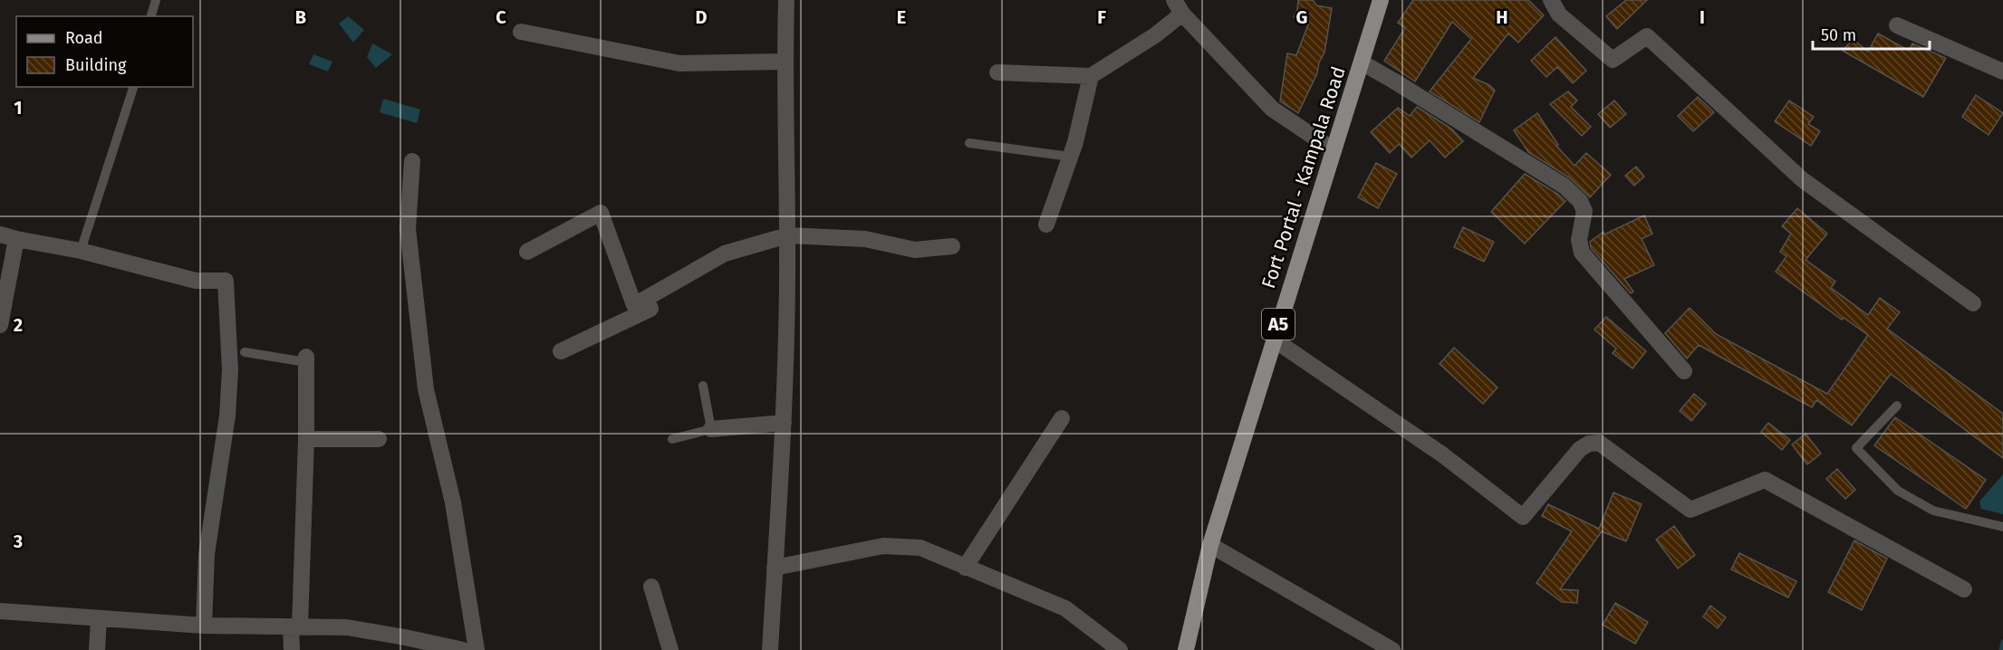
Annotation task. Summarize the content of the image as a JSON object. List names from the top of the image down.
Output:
{
  "streets": {
    "main road": ["Fort Portal - Kampala Road", "A5"]
  },
  "legend": ["Road", "Building"],
  "scale_bar": "50 m",
  "grid": {
    "columns": [
      "B",
      "C",
      "D",
      "E",
      "F",
      "G",
      "H",
      "I"
    ],
    "rows": ["1", "2", "3"]
  }
}
